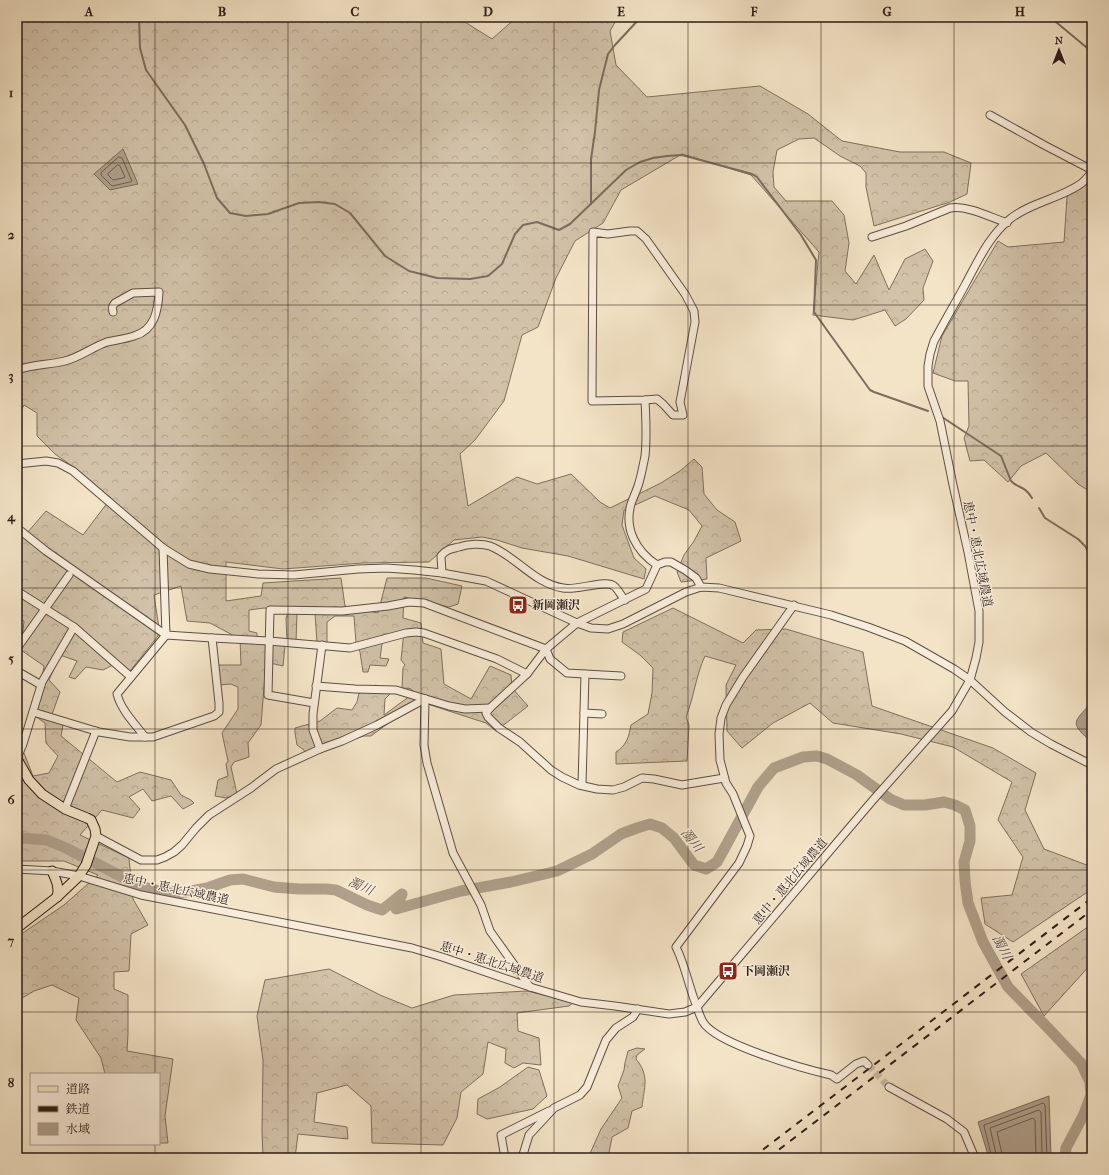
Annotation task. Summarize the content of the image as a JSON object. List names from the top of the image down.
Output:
{
  "streets": {
    "street": ["恵中・恵北広域農道"]
  },
  "water": ["濁川"],
  "places": {
    "bus stop": ["新岡瀬沢", "下岡瀬沢"]
  },
  "legend": ["道路", "鉄道", "水域"],
  "north": "top",
  "grid": {
    "columns": [
      "A",
      "B",
      "C",
      "D",
      "E",
      "F",
      "G",
      "H"
    ],
    "rows": [
      "1",
      "2",
      "3",
      "4",
      "5",
      "6",
      "7",
      "8"
    ]
  }
}
